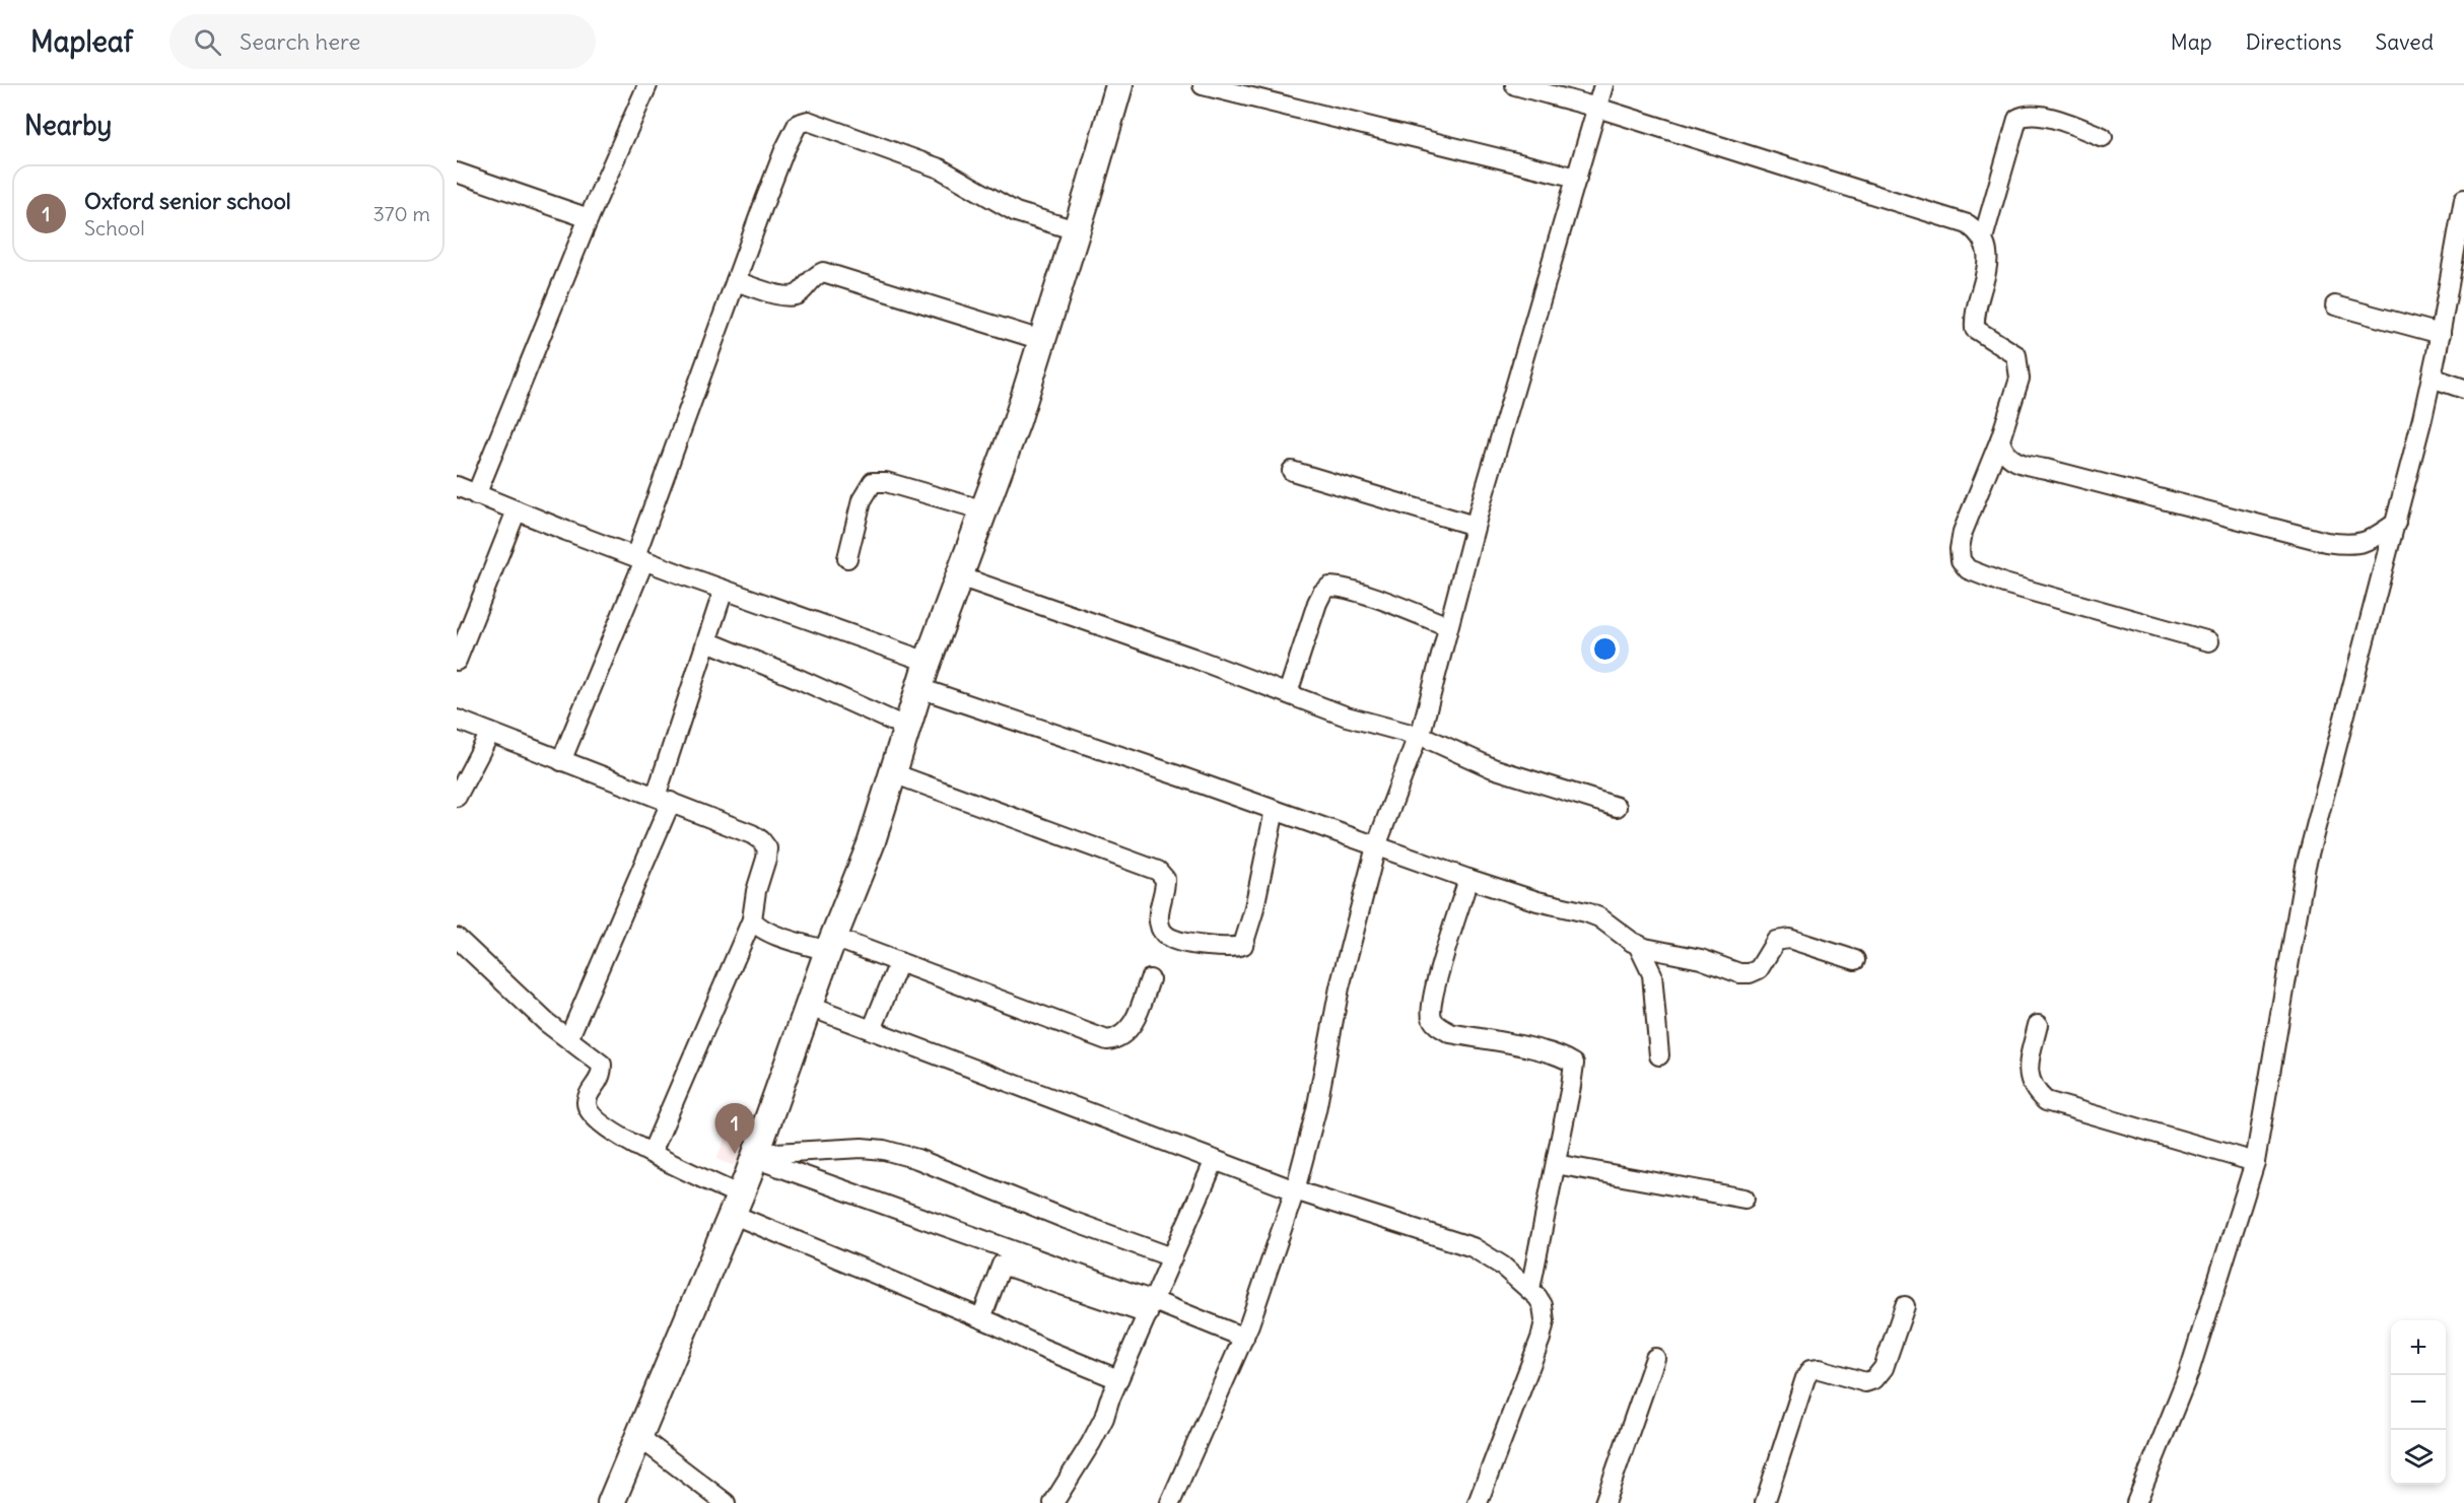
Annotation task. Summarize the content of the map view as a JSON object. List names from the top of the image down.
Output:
{
  "page": {
    "header": "Mapleaf",
    "search": "Search here",
    "nav": ["Map", "Directions", "Saved"],
    "heading": "Nearby",
    "list": [
      {
        "mark": "1",
        "name": "Oxford senior school",
        "note": "School",
        "value": "370 m"
      }
    ],
    "pins": "1",
    "map_buttons": ["+", "−"]
  }
}
